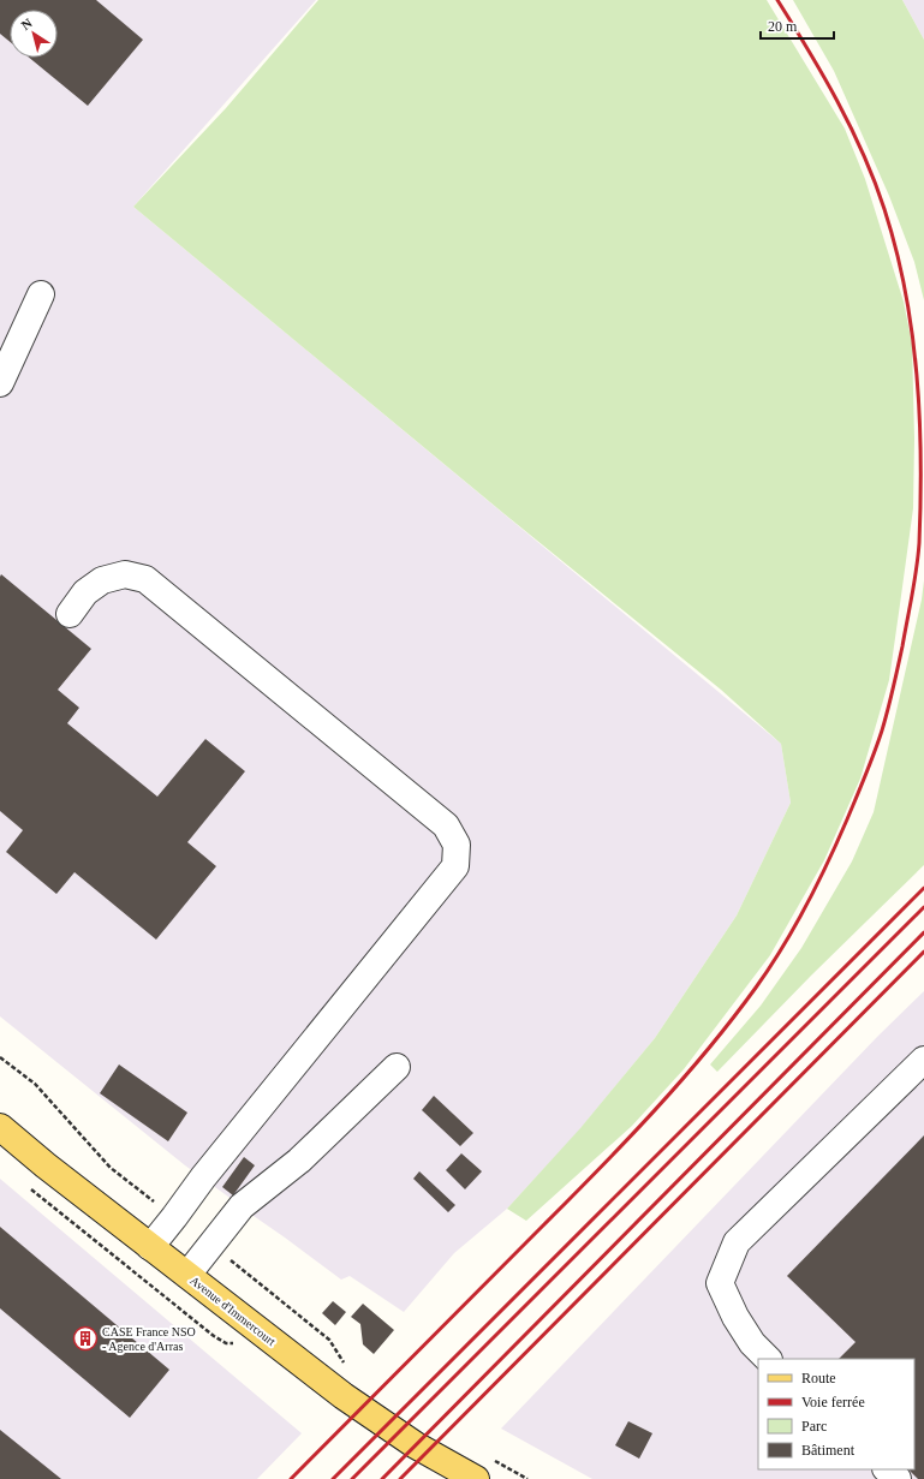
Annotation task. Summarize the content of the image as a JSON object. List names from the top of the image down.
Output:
{
  "streets": {
    "main road": ["Avenue d'Immercourt"]
  },
  "places": {
    "building": ["CASE France NSO - Agence d'Arras"]
  },
  "legend": [
    "Route",
    "Voie ferrée",
    "Parc",
    "Bâtiment"
  ],
  "scale_bar": "20 m",
  "north": "top left"
}
